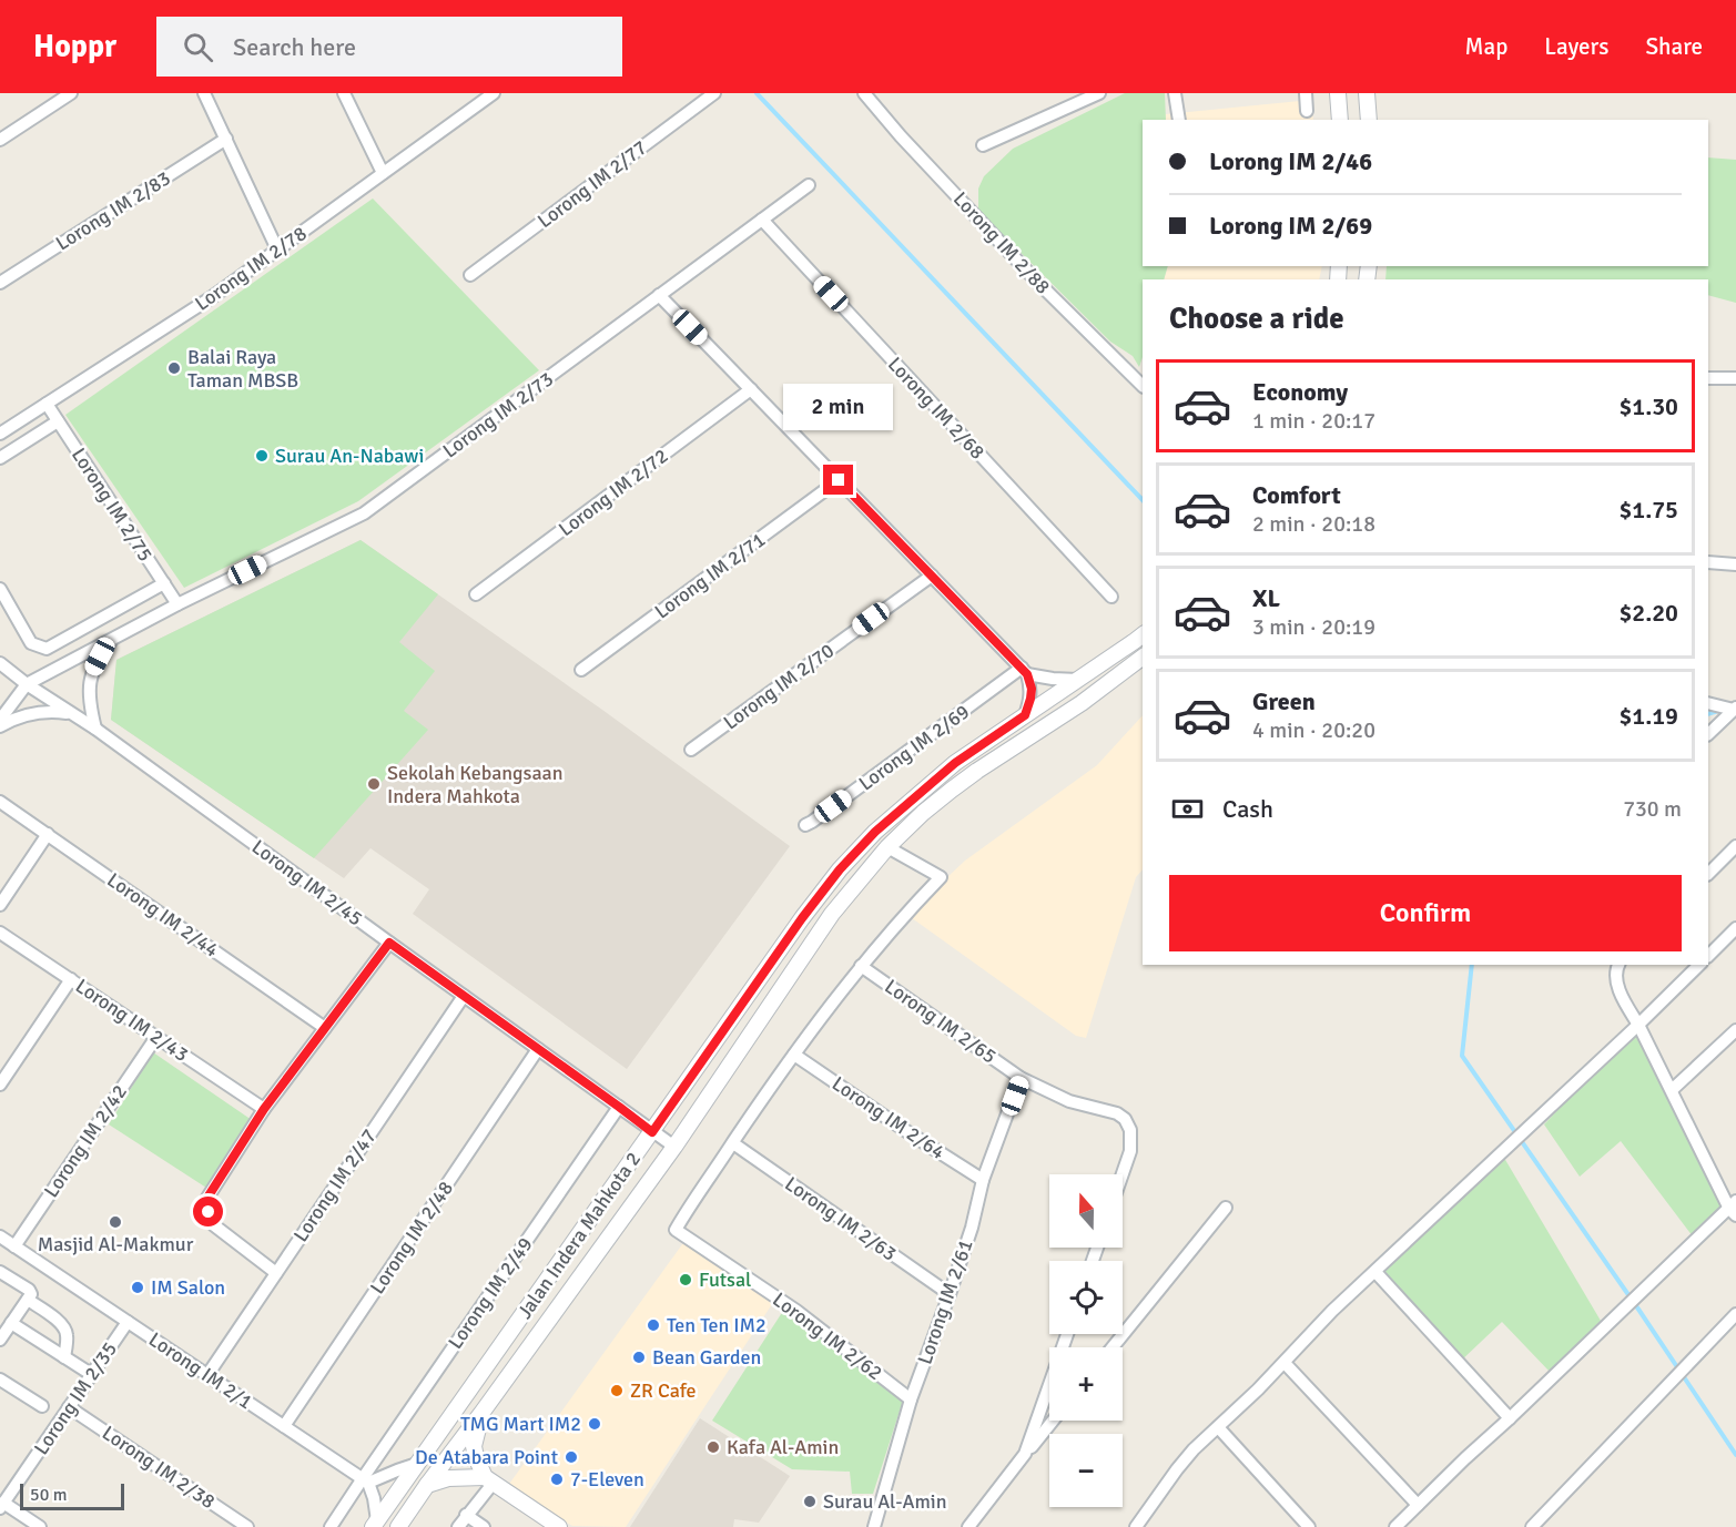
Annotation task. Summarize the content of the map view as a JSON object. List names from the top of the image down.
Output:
{
  "streets": {
    "street": [
      "Lorong IM 2/77",
      "Lorong IM 2/83",
      "Lorong IM 2/88",
      "Lorong IM 2/78",
      "Lorong IM 2/68",
      "Lorong IM 2/73",
      "Lorong IM 2/72",
      "Lorong IM 2/75",
      "Lorong IM 2/71",
      "Lorong IM 2/70",
      "Lorong IM 2/69",
      "Lorong IM 2/45",
      "Lorong IM 2/44",
      "Lorong IM 2/43",
      "Lorong IM 2/65",
      "Lorong IM 2/64",
      "Lorong IM 2/42",
      "Lorong IM 2/47",
      "Lorong IM 2/63",
      "Jalan Indera Mahkota 2",
      "Lorong IM 2/48",
      "Lorong IM 2/49",
      "Lorong IM 2/61",
      "Lorong IM 2/62",
      "Lorong IM 2/1",
      "Lorong IM 2/35",
      "Lorong IM 2/38"
    ]
  },
  "crossings": [
    ["Lorong IM 2/78", "Lorong IM 2/75"],
    ["Lorong IM 2/68", "Lorong IM 2/73"],
    ["Lorong IM 2/73", "Lorong IM 2/75"],
    ["Lorong IM 2/73", "Lorong IM 2/45"],
    ["Lorong IM 2/45", "Lorong IM 2/47"],
    ["Lorong IM 2/45", "Jalan Indera Mahkota 2"],
    ["Lorong IM 2/45", "Lorong IM 2/48"],
    ["Lorong IM 2/45", "Lorong IM 2/49"],
    ["Lorong IM 2/43", "Lorong IM 2/42"],
    ["Lorong IM 2/65", "Lorong IM 2/61"],
    ["Lorong IM 2/64", "Lorong IM 2/61"],
    ["Lorong IM 2/42", "Lorong IM 2/1"],
    ["Lorong IM 2/47", "Lorong IM 2/1"],
    ["Lorong IM 2/63", "Lorong IM 2/61"],
    ["Lorong IM 2/63", "Lorong IM 2/62"],
    ["Lorong IM 2/48", "Lorong IM 2/1"],
    ["Lorong IM 2/49", "Lorong IM 2/1"],
    ["Lorong IM 2/61", "Lorong IM 2/62"],
    ["Lorong IM 2/1", "Lorong IM 2/35"],
    ["Lorong IM 2/35", "Lorong IM 2/38"]
  ],
  "places": [
    "Balai Raya Taman MBSB",
    "Surau An-Nabawi",
    "Sekolah Kebangsaan Indera Mahkota",
    "Masjid Al-Makmur",
    "Futsal",
    "IM Salon",
    "Ten Ten IM2",
    "Bean Garden",
    "ZR Cafe",
    "TMG Mart IM2",
    "Kafa Al-Amin",
    "De Atabara Point",
    "7-Eleven",
    "Surau Al-Amin"
  ],
  "scale_bar": "50 m",
  "north": "top",
  "page": {
    "header": "Hoppr",
    "search": "Search here",
    "nav": ["Map", "Layers", "Share"],
    "banner": ["Lorong IM 2/46", "Lorong IM 2/69"],
    "heading": "Choose a ride",
    "list": [
      {
        "name": "Economy",
        "note": "1 min · 20:17",
        "value": "$1.30"
      },
      {
        "name": "Comfort",
        "note": "2 min · 20:18",
        "value": "$1.75"
      },
      {
        "name": "XL",
        "note": "3 min · 20:19",
        "value": "$2.20"
      },
      {
        "name": "Green",
        "note": "4 min · 20:20",
        "value": "$1.19"
      }
    ],
    "bubble": "2 min",
    "pay": ["Cash", "730 m"],
    "buttons": "Confirm",
    "map_buttons": ["+", "−"],
    "scale": "50 m"
  }
}
